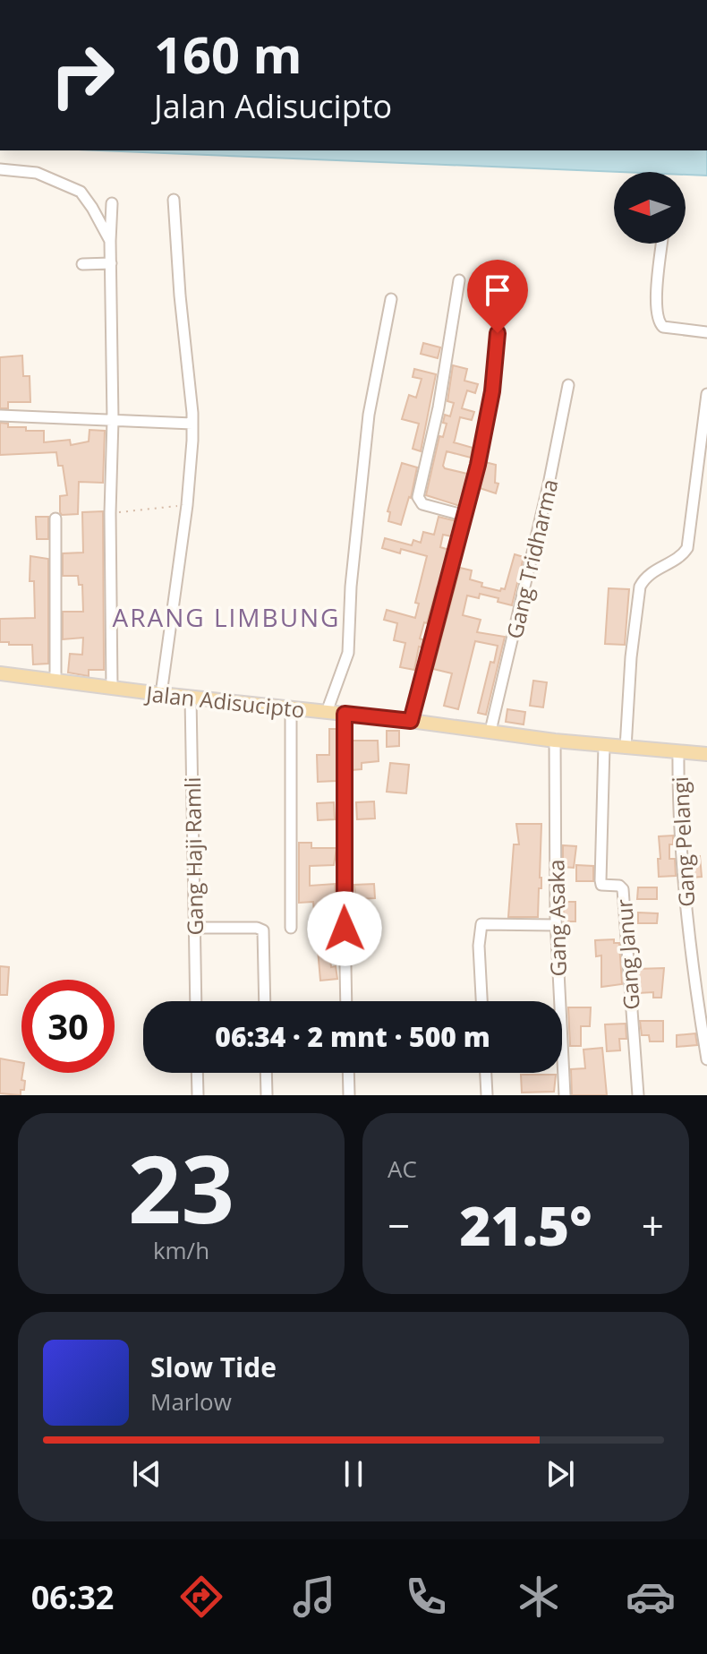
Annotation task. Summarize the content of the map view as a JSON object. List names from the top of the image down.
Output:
{
  "streets": {
    "main road": ["Jalan Adisucipto"],
    "street": [
      "Gang Tridharma",
      "Gang Pelangi",
      "Gang Haji Ramli",
      "Gang Asaka",
      "Gang Janur"
    ]
  },
  "crossings": [
    ["Gang Tridharma", "Jalan Adisucipto"],
    ["Jalan Adisucipto", "Gang Pelangi"],
    ["Jalan Adisucipto", "Gang Haji Ramli"],
    ["Jalan Adisucipto", "Gang Asaka"],
    ["Jalan Adisucipto", "Gang Janur"]
  ],
  "districts": ["ARANG LIMBUNG"],
  "north": "left",
  "page": {
    "turn": ["160 m", "Jalan Adisucipto"],
    "limit": "30",
    "trip": "06:34 · 2 mnt · 500 m",
    "tile": [
      ["23", "km/h"],
      "AC"
    ],
    "heat": ["−", "21.5°", "+"],
    "song": ["Slow Tide", "Marlow"],
    "tabs": "06:32"
  }
}
